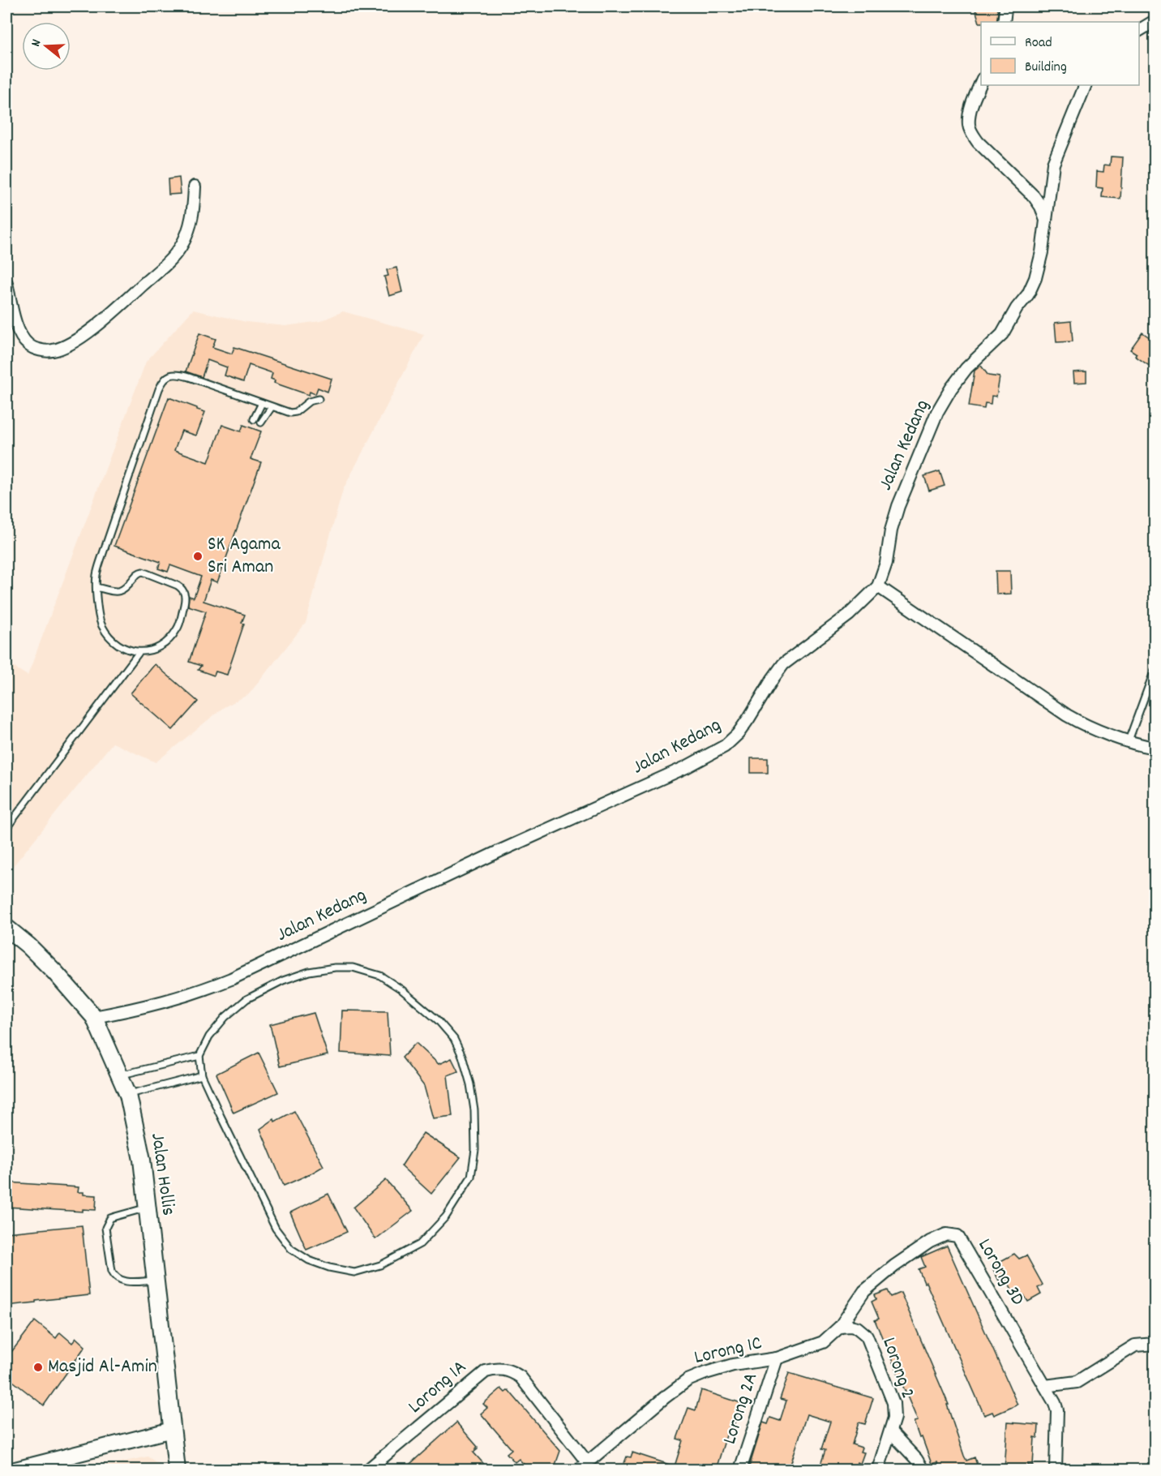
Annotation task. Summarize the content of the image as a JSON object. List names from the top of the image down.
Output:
{
  "streets": {
    "main road": ["Jalan Hollis"],
    "street": [
      "Jalan Kedang",
      "Lorong 3D",
      "Lorong 1C",
      "Lorong 2",
      "Lorong 1A",
      "Lorong 2A"
    ]
  },
  "crossings": [
    ["Jalan Kedang", "Jalan Hollis"],
    ["Lorong 3D", "Lorong 1C"],
    ["Lorong 3D", "Lorong 2"],
    ["Lorong 1C", "Lorong 2"],
    ["Lorong 1C", "Lorong 1A"],
    ["Lorong 1C", "Lorong 2A"]
  ],
  "places": ["SK Agama Sri Aman", "Masjid Al-Amin"],
  "legend": ["Road", "Building"],
  "north": "left"
}
